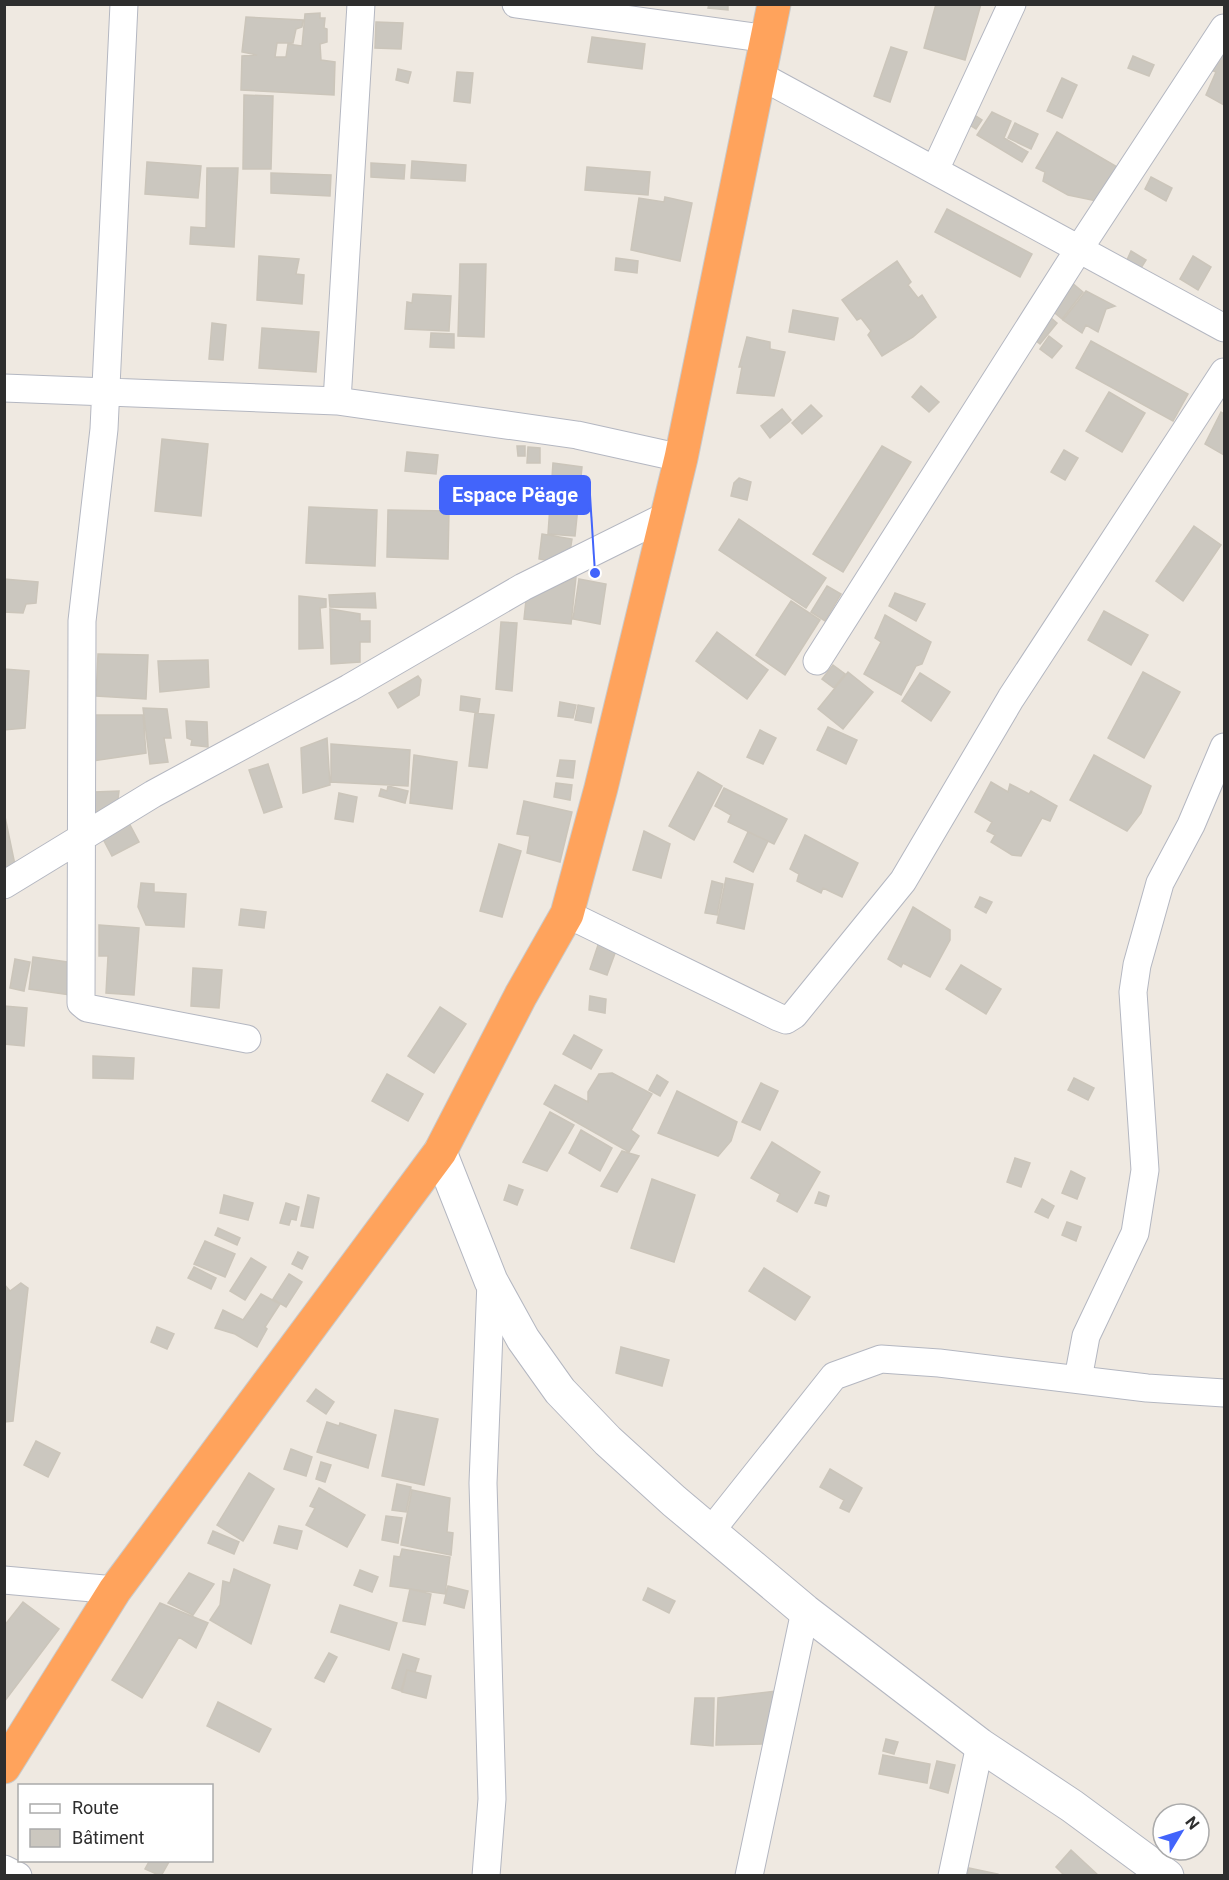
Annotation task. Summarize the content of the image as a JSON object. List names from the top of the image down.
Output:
{
  "places": ["Espace Pëage"],
  "legend": ["Route", "Bâtiment"],
  "north": "top right"
}
